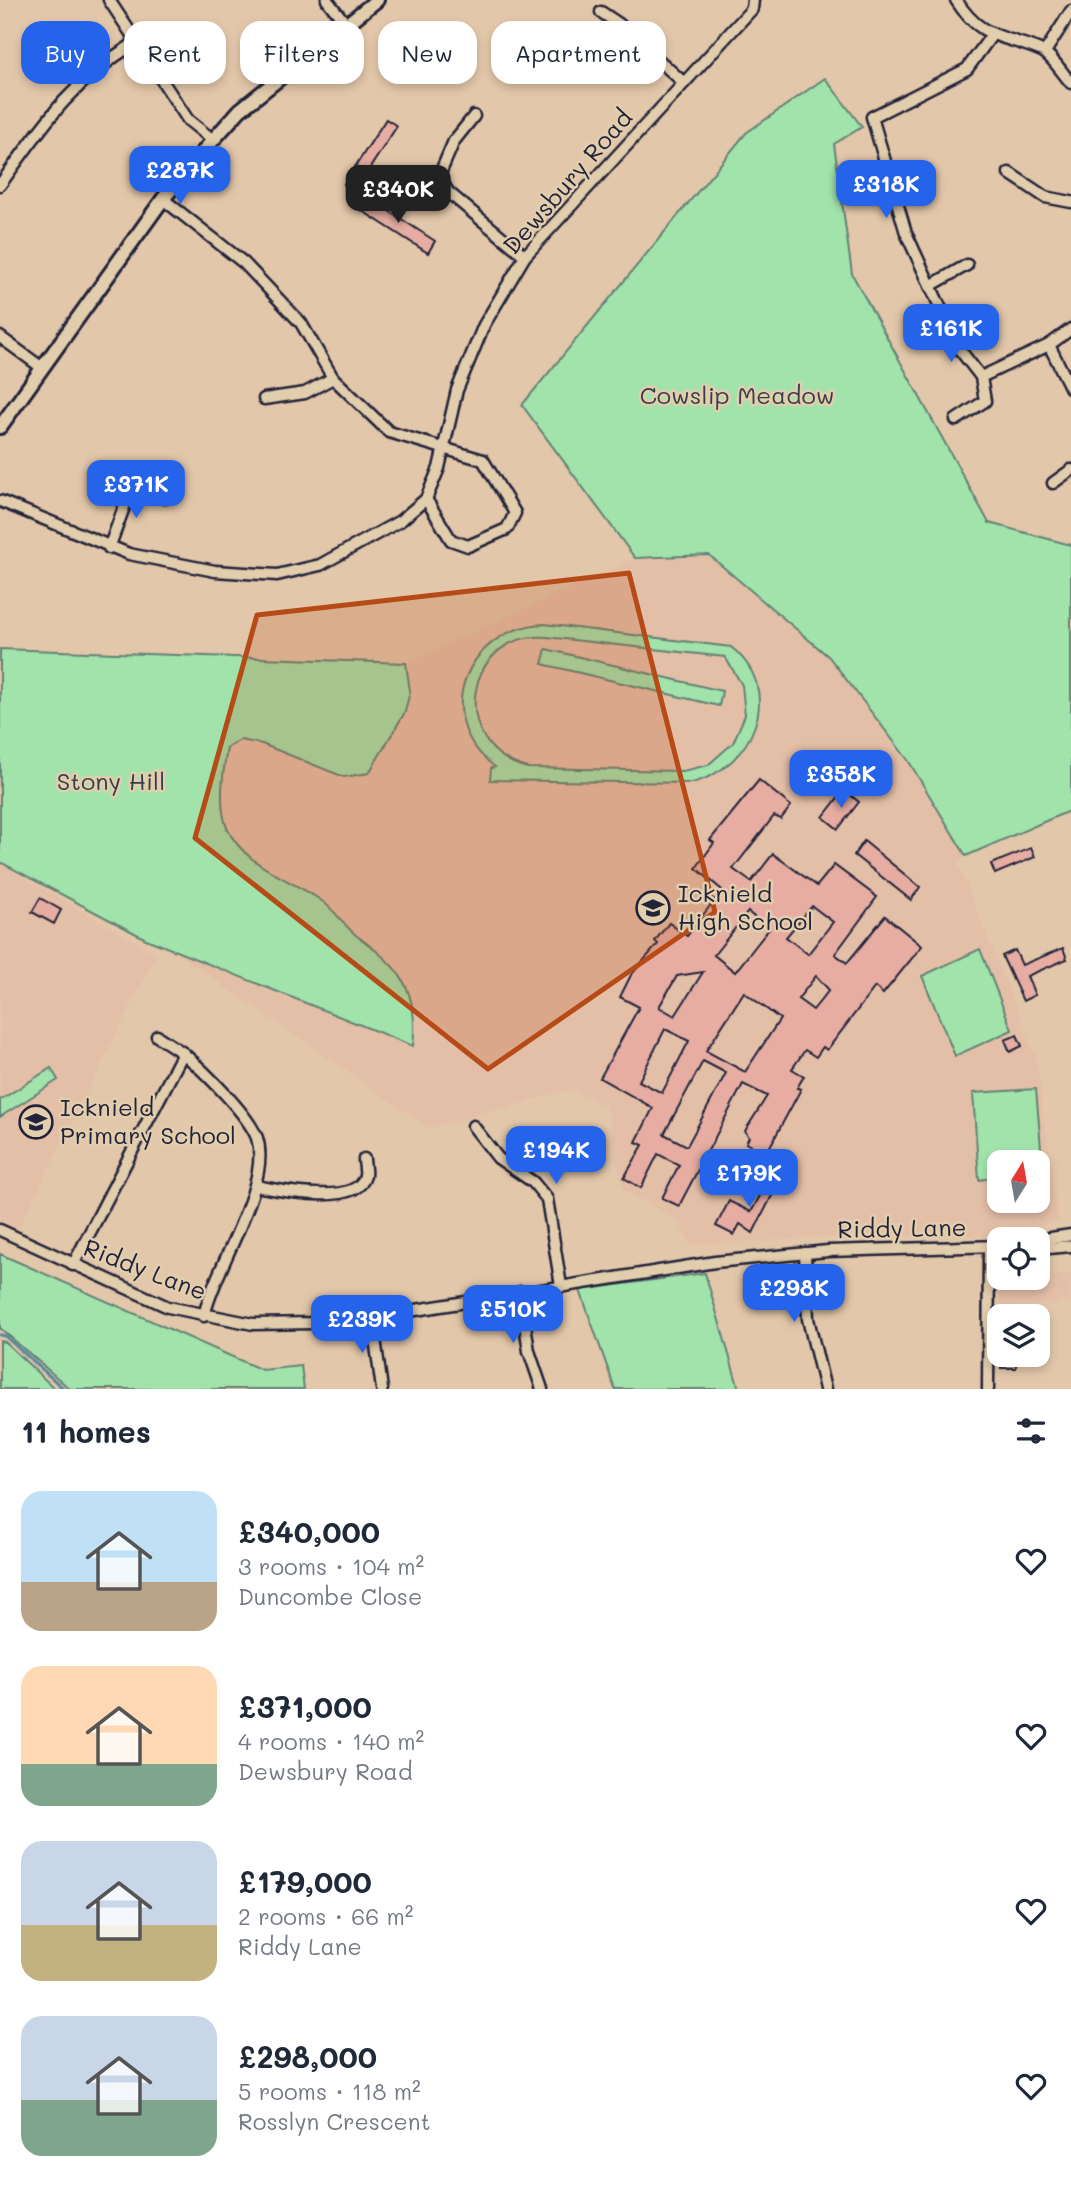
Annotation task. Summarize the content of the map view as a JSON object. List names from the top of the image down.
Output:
{
  "streets": {
    "street": ["Dewsbury Road", "Riddy Lane"]
  },
  "parks": ["Cowslip Meadow", "Stony Hill"],
  "places": {
    "school or university": ["Icknield High School", "Icknield Primary School"]
  },
  "north": "top",
  "page": {
    "chip": [
      "Buy",
      "Rent",
      "Filters",
      "New",
      "Apartment"
    ],
    "price": [
      "£287K",
      "£318K",
      "£340K",
      "£161K",
      "£371K",
      "£358K",
      "£194K",
      "£179K",
      "£298K",
      "£510K",
      "£239K"
    ],
    "heading": "11 homes",
    "list": [
      {
        "name": "£340,000",
        "note": "3 rooms · 104 m² · Duncombe Close"
      },
      {
        "name": "£371,000",
        "note": "4 rooms · 140 m² · Dewsbury Road"
      },
      {
        "name": "£179,000",
        "note": "2 rooms · 66 m² · Riddy Lane"
      },
      {
        "name": "£298,000",
        "note": "5 rooms · 118 m² · Rosslyn Crescent"
      }
    ]
  }
}
